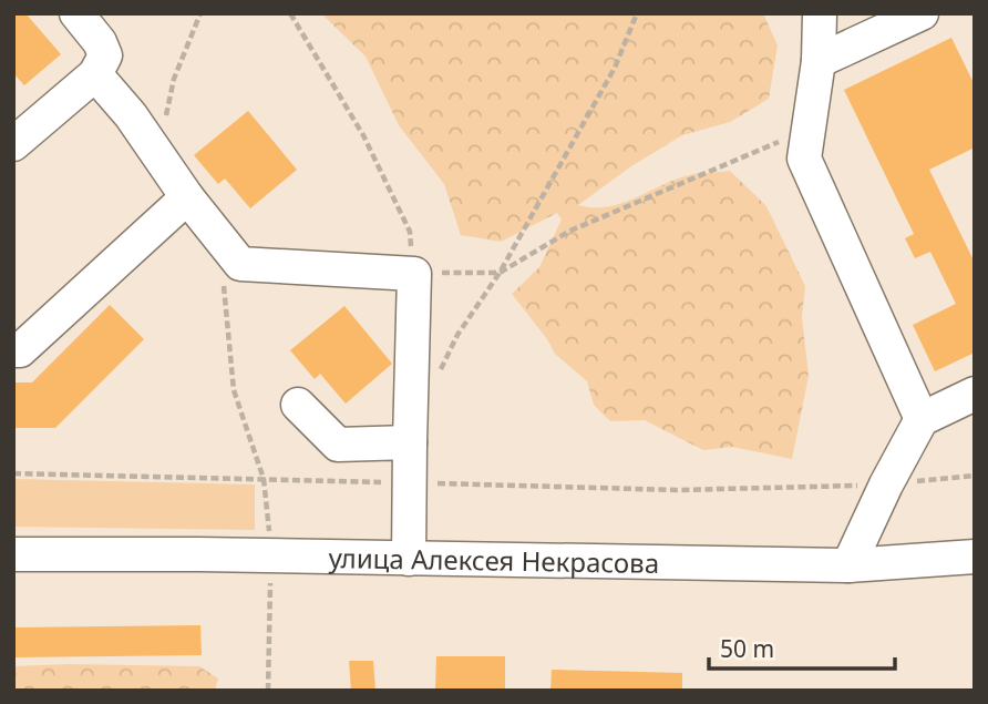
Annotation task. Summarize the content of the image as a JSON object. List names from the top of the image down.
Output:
{
  "streets": {
    "street": ["улица Алексея Некрасова"]
  },
  "scale_bar": "50 m"
}
